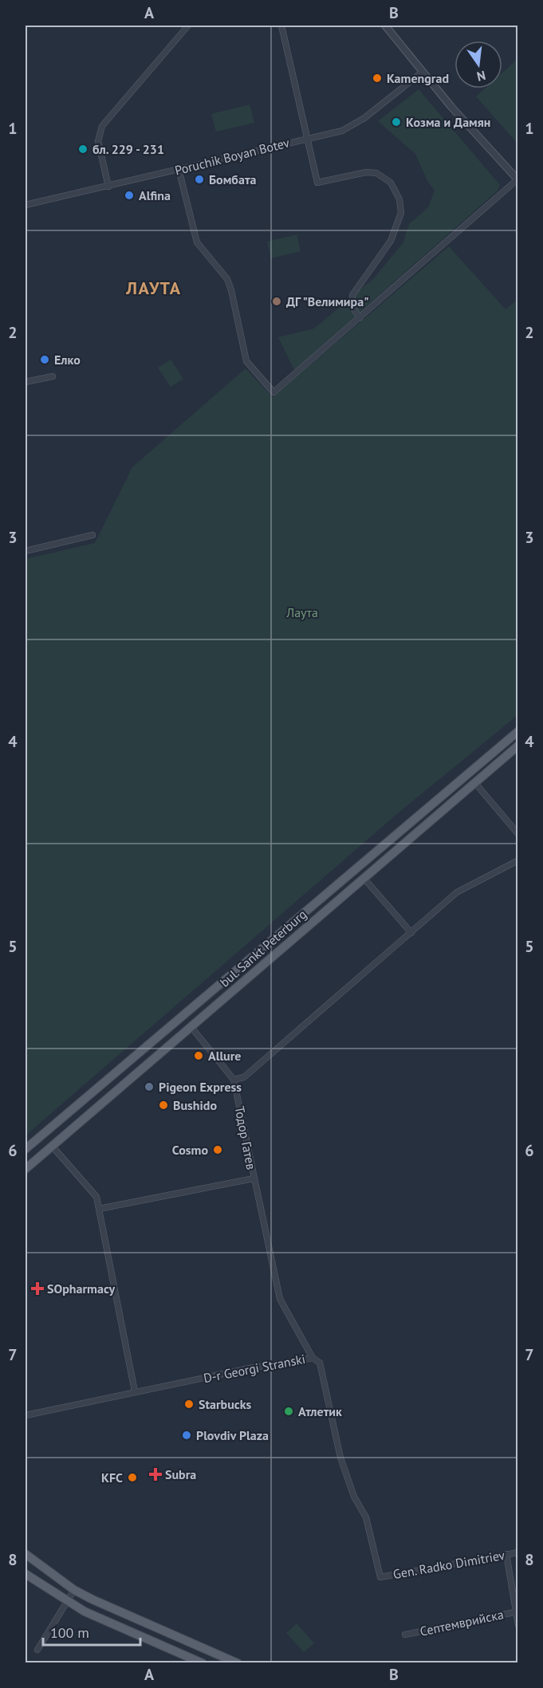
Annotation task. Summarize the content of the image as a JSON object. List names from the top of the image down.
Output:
{
  "streets": {
    "main road": ["bul. Sankt Peterburg"],
    "street": [
      "Poruchik Boyan Botev",
      "Тодор Гатев",
      "D-r Georgi Stranski",
      "Gen. Radko Dimitriev",
      "Септемврийска"
    ]
  },
  "crossings": [
    ["bul. Sankt Peterburg", "Тодор Гатев"],
    ["Тодор Гатев", "D-r Georgi Stranski"],
    ["D-r Georgi Stranski", "Gen. Radko Dimitriev"]
  ],
  "districts": ["ЛАУТА"],
  "parks": ["Лаута"],
  "places": {
    "other": [
      "Kamengrad",
      "Козма и Дамян",
      "бл. 229 - 231",
      "Бомбата",
      "Alfina",
      "ДГ \"Велимира\"",
      "Елко",
      "Allure",
      "Pigeon Express",
      "Bushido",
      "Cosmo",
      "Starbucks",
      "Атлетик",
      "Plovdiv Plaza",
      "KFC"
    ],
    "health": ["SOpharmacy", "Subra"]
  },
  "scale_bar": "100 m",
  "north": "bottom",
  "grid": {
    "columns": ["A", "B"],
    "rows": [
      "1",
      "2",
      "3",
      "4",
      "5",
      "6",
      "7",
      "8"
    ]
  }
}
